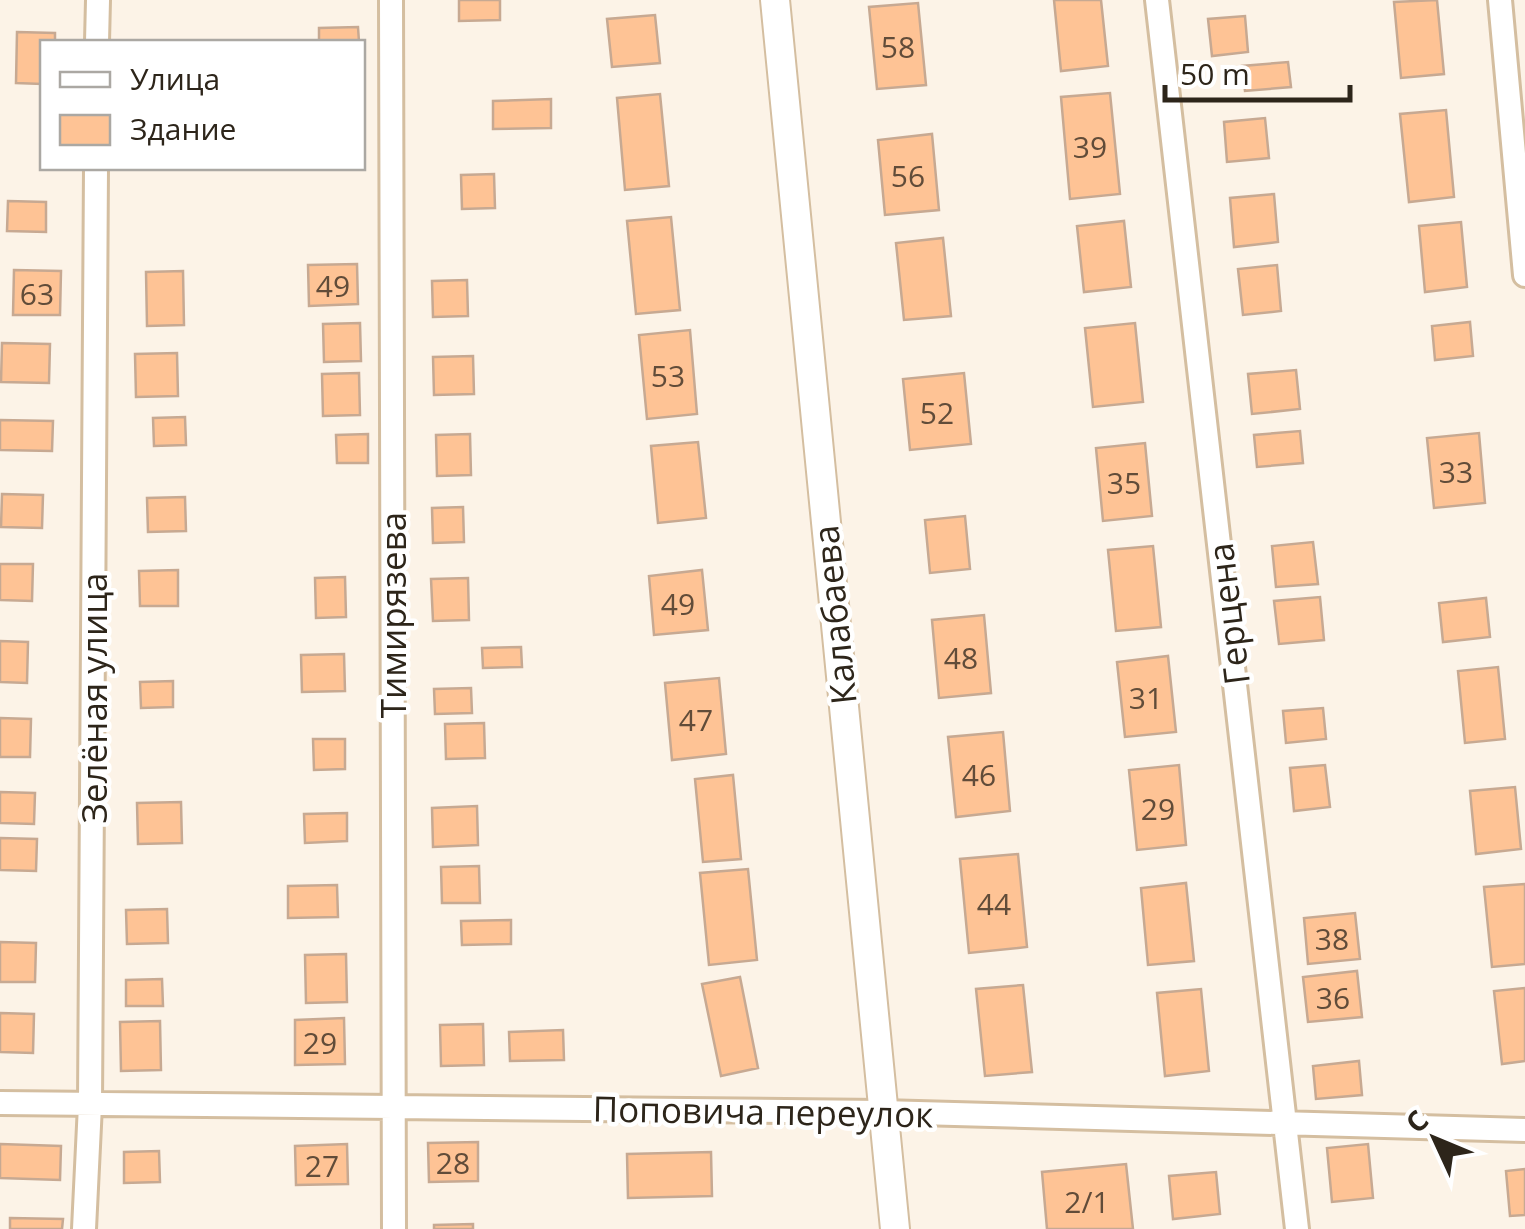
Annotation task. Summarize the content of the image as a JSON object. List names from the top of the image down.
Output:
{
  "streets": {
    "street": [
      "Герцена",
      "Тимирязева",
      "Калабаева",
      "Зелёная улица",
      "Поповича переулок"
    ]
  },
  "crossings": [
    ["Герцена", "Поповича переулок"],
    ["Тимирязева", "Поповича переулок"],
    ["Калабаева", "Поповича переулок"],
    ["Зелёная улица", "Поповича переулок"]
  ],
  "house_numbers": [
    "58",
    "39",
    "56",
    "49",
    "63",
    "53",
    "52",
    "33",
    "35",
    "49",
    "48",
    "31",
    "47",
    "46",
    "29",
    "44",
    "38",
    "36",
    "29",
    "28",
    "27",
    "2/1"
  ],
  "legend": ["Улица", "Здание"],
  "scale_bar": "50 m",
  "north": "top left"
}
